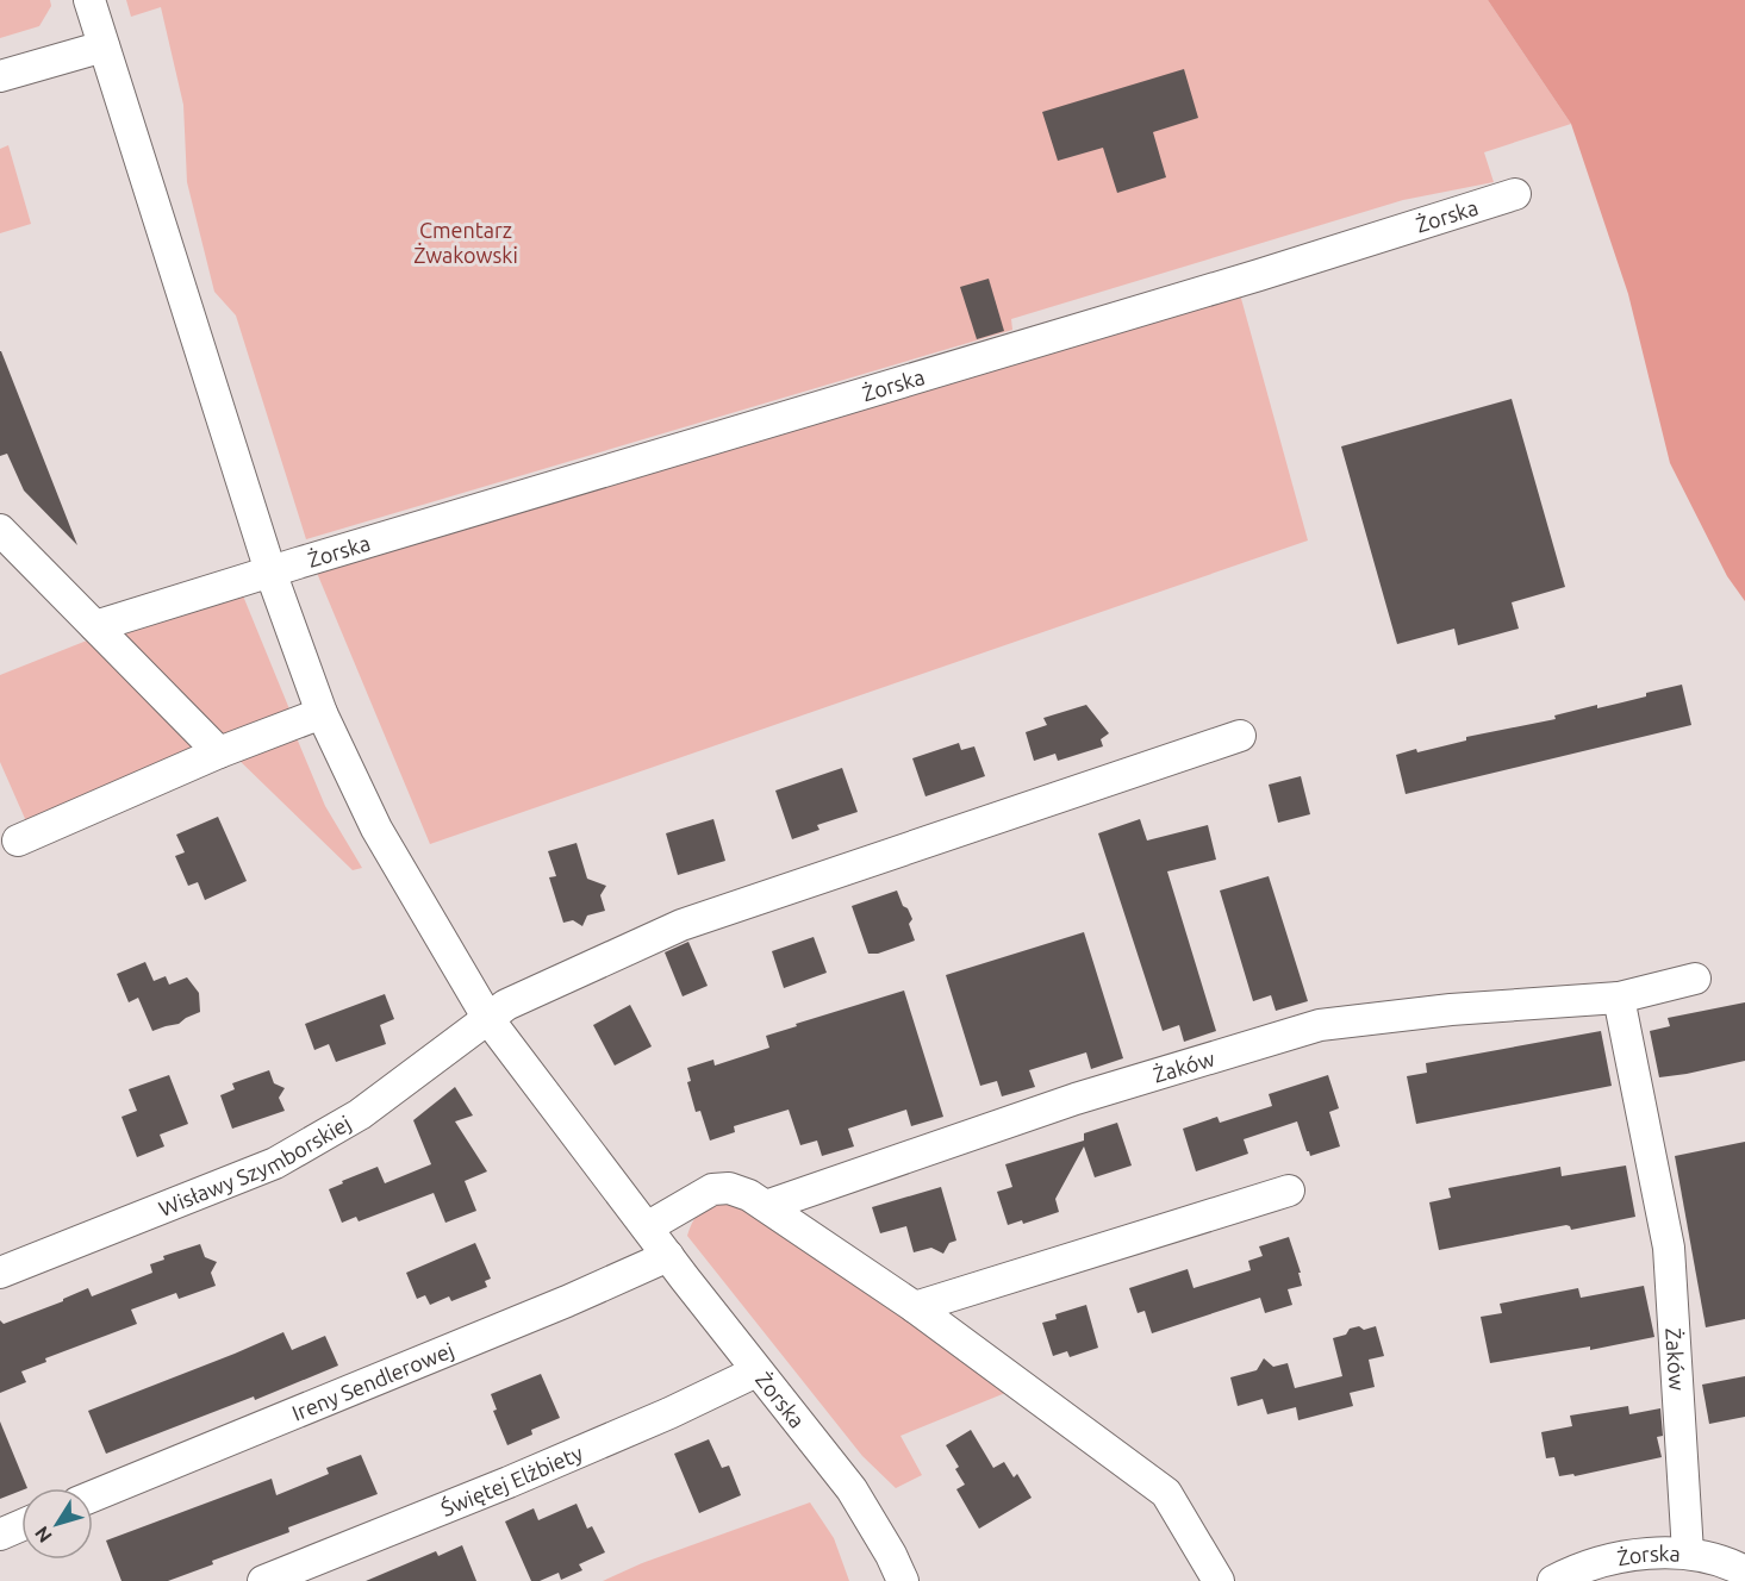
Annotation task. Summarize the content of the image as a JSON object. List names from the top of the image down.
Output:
{
  "streets": {
    "street": [
      "Żorska",
      "Żaków",
      "Wisławy Szymborskiej",
      "Ireny Sendlerowej",
      "Świętej Elżbiety"
    ]
  },
  "crossings": [
    ["Żorska", "Żaków"],
    ["Żorska", "Wisławy Szymborskiej"],
    ["Żorska", "Ireny Sendlerowej"],
    ["Żorska", "Świętej Elżbiety"]
  ],
  "parks": ["Cmentarz Żwakowski"],
  "north": "bottom left"
}
